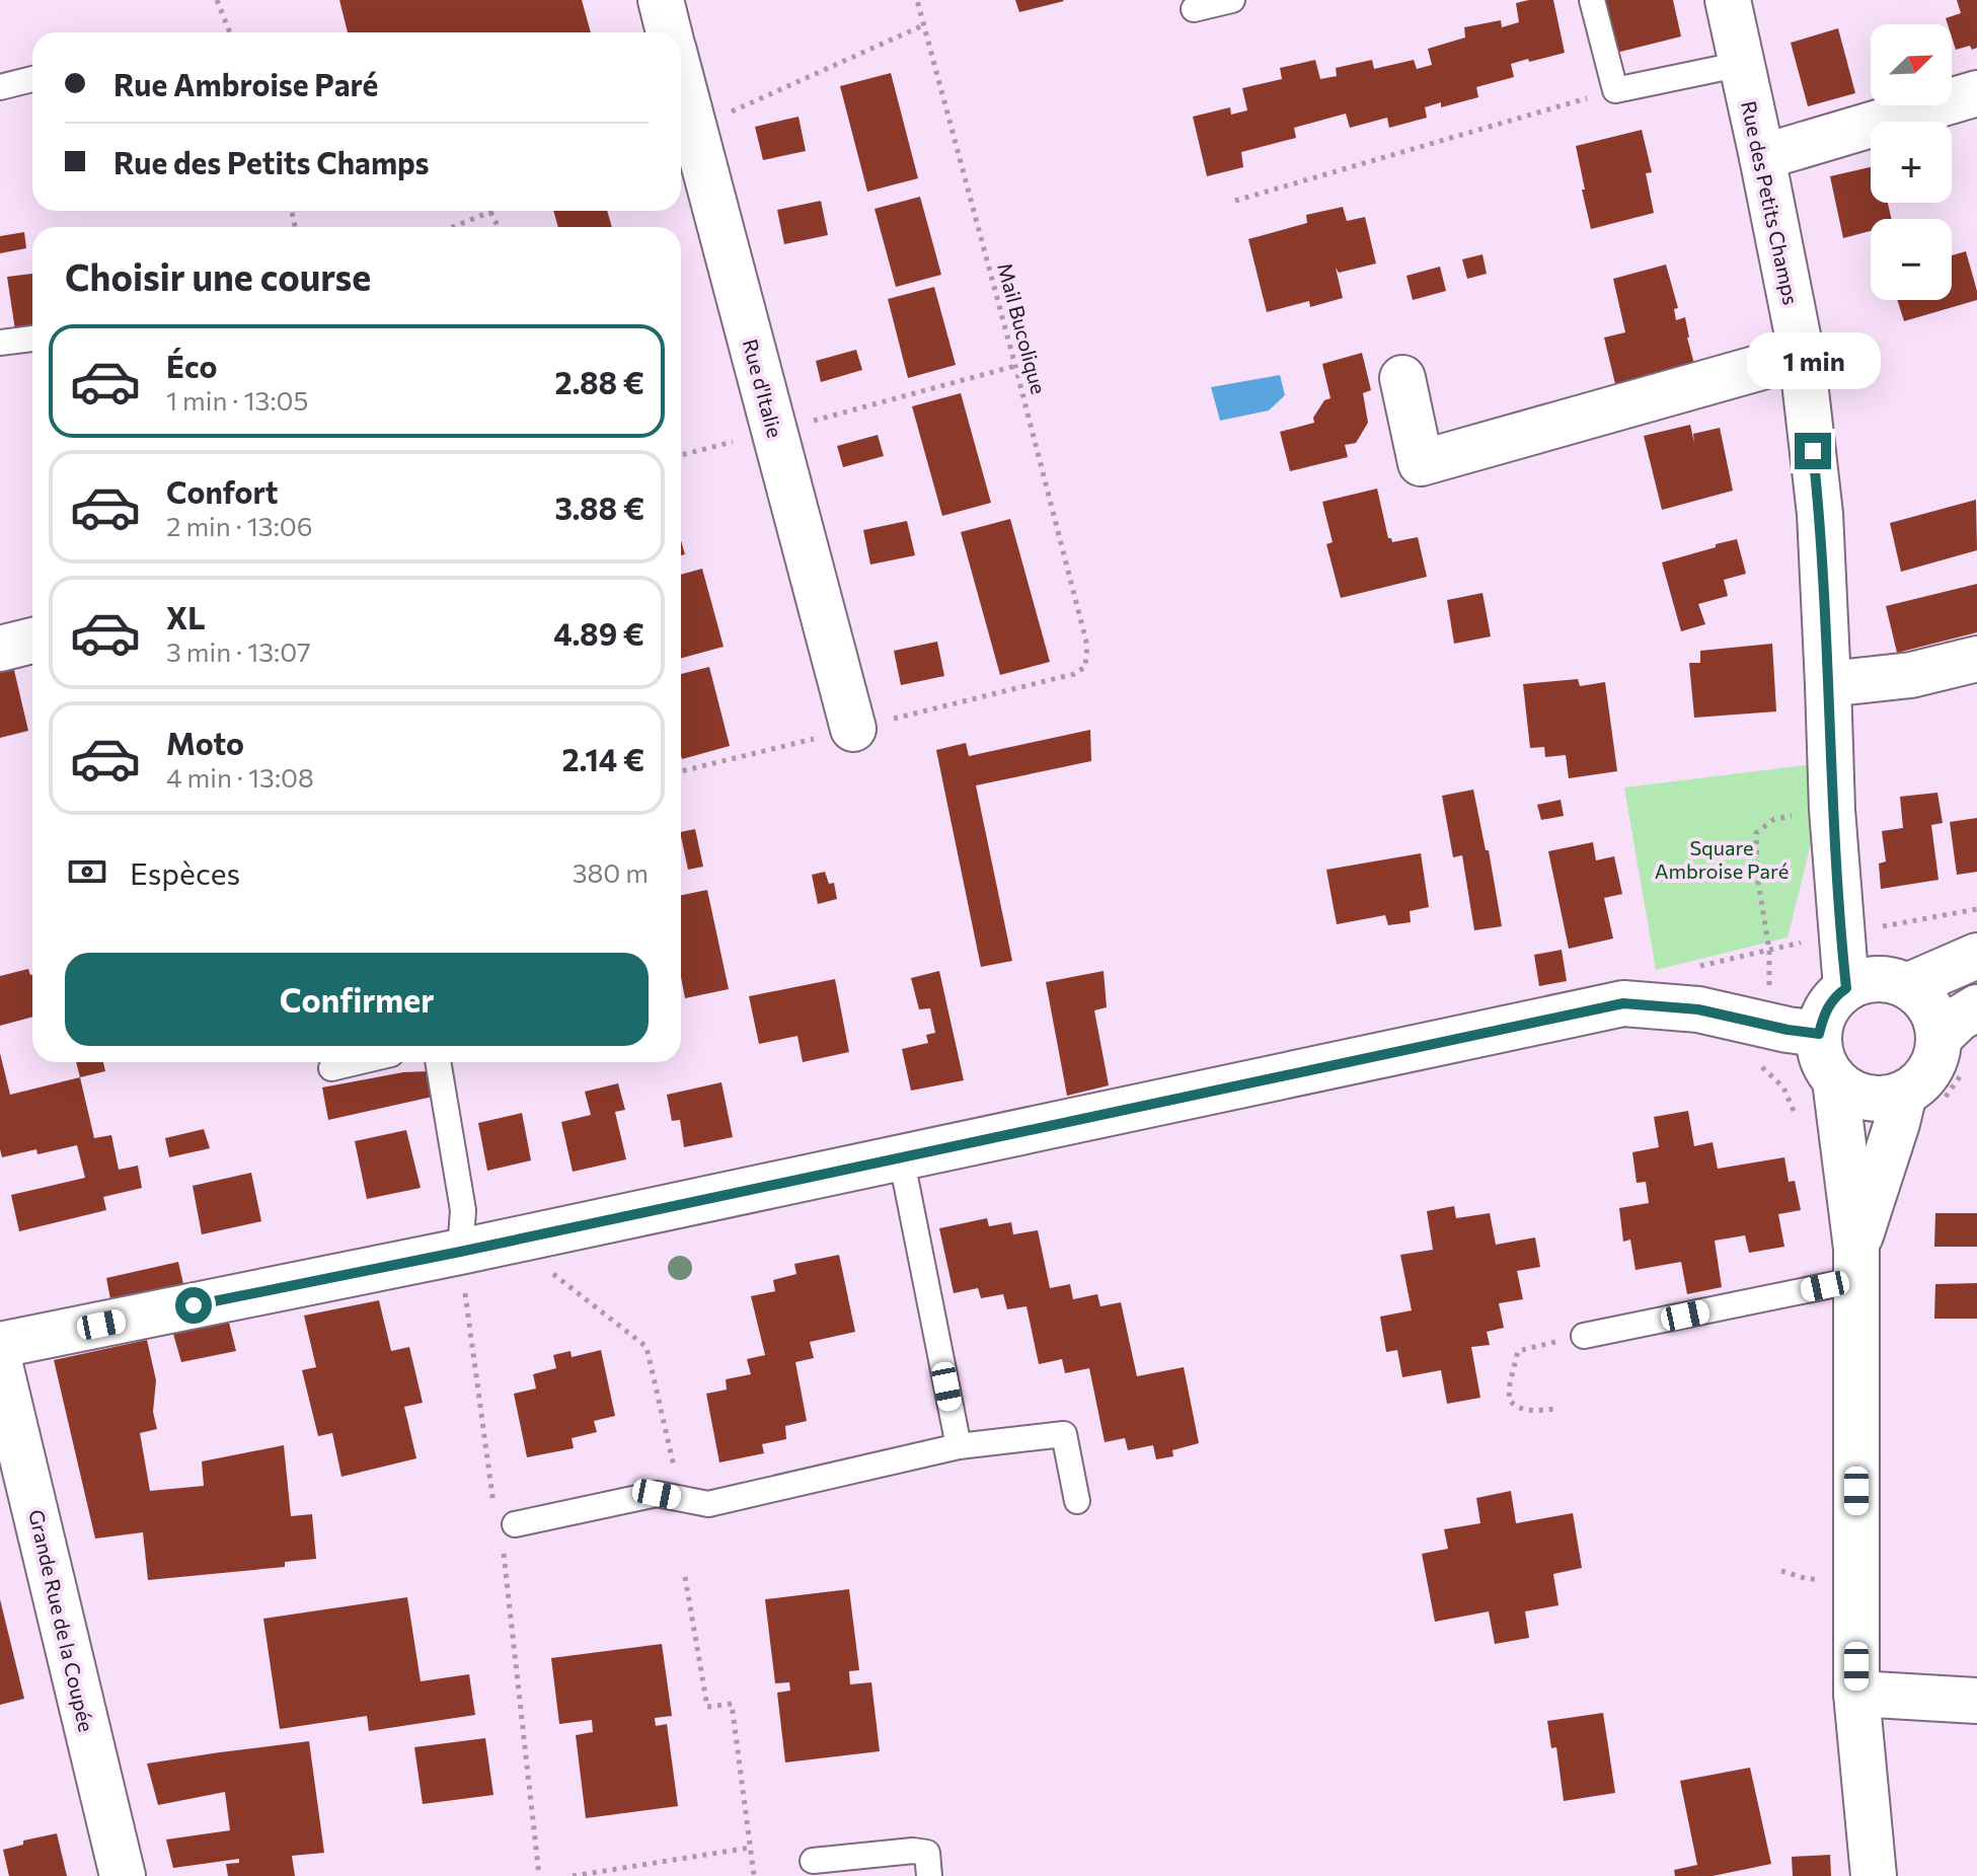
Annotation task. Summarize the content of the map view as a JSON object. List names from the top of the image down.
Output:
{
  "streets": {
    "street": ["Rue des Petits Champs", "Rue d'Italie", "Grande Rue de la Coupée"],
    "path": ["Mail Bucolique"]
  },
  "crossings": [
    ["Mail Bucolique", "Rue d'Italie"]
  ],
  "parks": ["Square Ambroise Paré"],
  "north": "top right",
  "page": {
    "map_buttons": ["+", "−"],
    "banner": ["Rue Ambroise Paré", "Rue des Petits Champs"],
    "heading": "Choisir une course",
    "list": [
      {
        "name": "Éco",
        "note": "1 min · 13:05",
        "value": "2.88 €"
      },
      {
        "name": "Confort",
        "note": "2 min · 13:06",
        "value": "3.88 €"
      },
      {
        "name": "XL",
        "note": "3 min · 13:07",
        "value": "4.89 €"
      },
      {
        "name": "Moto",
        "note": "4 min · 13:08",
        "value": "2.14 €"
      }
    ],
    "bubble": "1 min",
    "pay": ["Espèces", "380 m"],
    "buttons": "Confirmer"
  }
}
